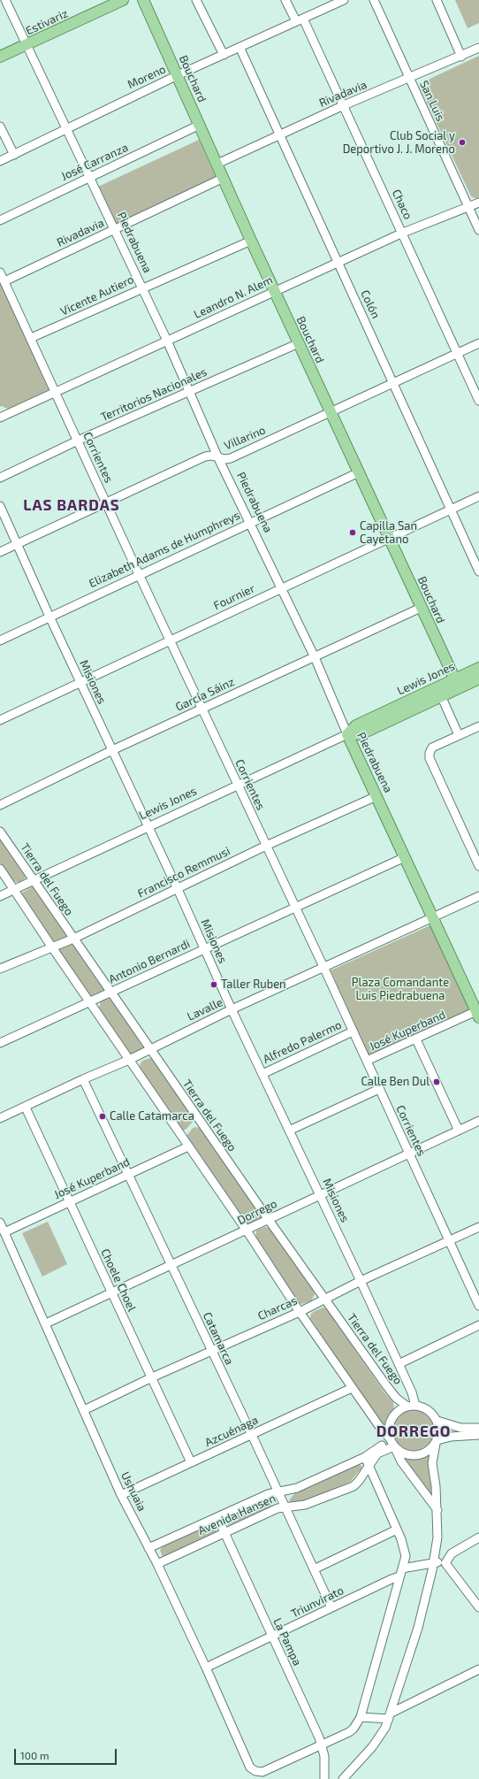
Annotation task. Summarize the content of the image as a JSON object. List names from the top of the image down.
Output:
{
  "streets": {
    "main road": [
      "Estivariz",
      "Bouchard",
      "Piedrabuena",
      "Lewis Jones"
    ],
    "street": [
      "Moreno",
      "Rivadavia",
      "San Luis",
      "José Carranza",
      "Chaco",
      "Vicente Autiero",
      "Leandro N. Alem",
      "Colón",
      "Territorios Nacionales",
      "Villarino",
      "Corrientes",
      "Elizabeth Adams de Humphreys",
      "Fournier",
      "Misiones",
      "García Sáinz",
      "Francisco Remmusi",
      "Tierra del Fuego",
      "Antonio Bernardi",
      "Lavalle",
      "José Kuperband",
      "Alfredo Palermo",
      "Dorrego",
      "Choele Choel",
      "Charcas",
      "Catamarca",
      "Azcuénaga",
      "Ushuaia",
      "Avenida Hansen",
      "Triunvirato",
      "La Pampa"
    ]
  },
  "crossings": [
    ["Estivariz", "Piedrabuena"],
    ["Moreno", "Bouchard"],
    ["Moreno", "Chaco"],
    ["Moreno", "Piedrabuena"],
    ["Moreno", "Colón"],
    ["Bouchard", "Rivadavia"],
    ["Bouchard", "José Carranza"],
    ["Bouchard", "Vicente Autiero"],
    ["Bouchard", "Leandro N. Alem"],
    ["Bouchard", "Territorios Nacionales"],
    ["Bouchard", "Villarino"],
    ["Bouchard", "Elizabeth Adams de Humphreys"],
    ["Bouchard", "Fournier"],
    ["Bouchard", "Lewis Jones"],
    ["Bouchard", "García Sáinz"],
    ["Rivadavia", "San Luis"],
    ["Rivadavia", "Chaco"],
    ["Rivadavia", "Piedrabuena"],
    ["Rivadavia", "Colón"],
    ["Rivadavia", "Corrientes"],
    ["San Luis", "Leandro N. Alem"],
    ["José Carranza", "Piedrabuena"],
    ["Chaco", "Leandro N. Alem"],
    ["Chaco", "Villarino"],
    ["Piedrabuena", "Vicente Autiero"],
    ["Piedrabuena", "Leandro N. Alem"],
    ["Piedrabuena", "Territorios Nacionales"],
    ["Piedrabuena", "Villarino"],
    ["Piedrabuena", "Elizabeth Adams de Humphreys"],
    ["Piedrabuena", "Fournier"],
    ["Piedrabuena", "Lewis Jones"],
    ["Piedrabuena", "García Sáinz"],
    ["Piedrabuena", "Francisco Remmusi"],
    ["Piedrabuena", "Antonio Bernardi"],
    ["Piedrabuena", "Lavalle"],
    ["Piedrabuena", "José Kuperband"],
    ["Vicente Autiero", "Corrientes"],
    ["Leandro N. Alem", "Colón"],
    ["Leandro N. Alem", "Corrientes"],
    ["Colón", "Villarino"],
    ["Colón", "Fournier"],
    ["Territorios Nacionales", "Corrientes"],
    ["Villarino", "Corrientes"],
    ["Villarino", "Misiones"],
    ["Corrientes", "Elizabeth Adams de Humphreys"],
    ["Corrientes", "Fournier"],
    ["Corrientes", "Lewis Jones"],
    ["Corrientes", "García Sáinz"],
    ["Corrientes", "Francisco Remmusi"],
    ["Corrientes", "Antonio Bernardi"],
    ["Corrientes", "Lavalle"],
    ["Corrientes", "José Kuperband"],
    ["Corrientes", "Alfredo Palermo"],
    ["Corrientes", "Dorrego"],
    ["Corrientes", "Charcas"],
    ["Elizabeth Adams de Humphreys", "Misiones"],
    ["Fournier", "Misiones"],
    ["Lewis Jones", "Misiones"],
    ["Lewis Jones", "Tierra del Fuego"],
    ["Misiones", "García Sáinz"],
    ["Misiones", "Francisco Remmusi"],
    ["Misiones", "Tierra del Fuego"],
    ["Misiones", "Antonio Bernardi"],
    ["Misiones", "Lavalle"],
    ["Misiones", "Alfredo Palermo"],
    ["Misiones", "Dorrego"],
    ["Misiones", "Charcas"],
    ["Misiones", "Avenida Hansen"],
    ["Francisco Remmusi", "Tierra del Fuego"],
    ["Tierra del Fuego", "Antonio Bernardi"],
    ["Tierra del Fuego", "Lavalle"],
    ["Tierra del Fuego", "Dorrego"],
    ["Tierra del Fuego", "Charcas"],
    ["Tierra del Fuego", "Avenida Hansen"],
    ["Lavalle", "Choele Choel"],
    ["Lavalle", "Catamarca"],
    ["José Kuperband", "Choele Choel"],
    ["José Kuperband", "Catamarca"],
    ["José Kuperband", "Ushuaia"],
    ["Dorrego", "Choele Choel"],
    ["Dorrego", "Catamarca"],
    ["Dorrego", "Ushuaia"],
    ["Choele Choel", "Charcas"],
    ["Choele Choel", "Azcuénaga"],
    ["Charcas", "Catamarca"],
    ["Charcas", "Ushuaia"],
    ["Catamarca", "Azcuénaga"],
    ["Catamarca", "Avenida Hansen"],
    ["Catamarca", "Triunvirato"],
    ["Azcuénaga", "Ushuaia"],
    ["Ushuaia", "Avenida Hansen"],
    ["Ushuaia", "Triunvirato"],
    ["Ushuaia", "La Pampa"],
    ["Avenida Hansen", "La Pampa"],
    ["Triunvirato", "La Pampa"]
  ],
  "districts": ["LAS BARDAS", "DORREGO"],
  "parks": ["Plaza Comandante Luis Piedrabuena"],
  "places": [
    "Club Social y Deportivo J. J. Moreno",
    "Capilla San Cayetano",
    "Taller Ruben",
    "Calle Ben Dul",
    "Calle Catamarca"
  ],
  "scale_bar": "100 m"
}
